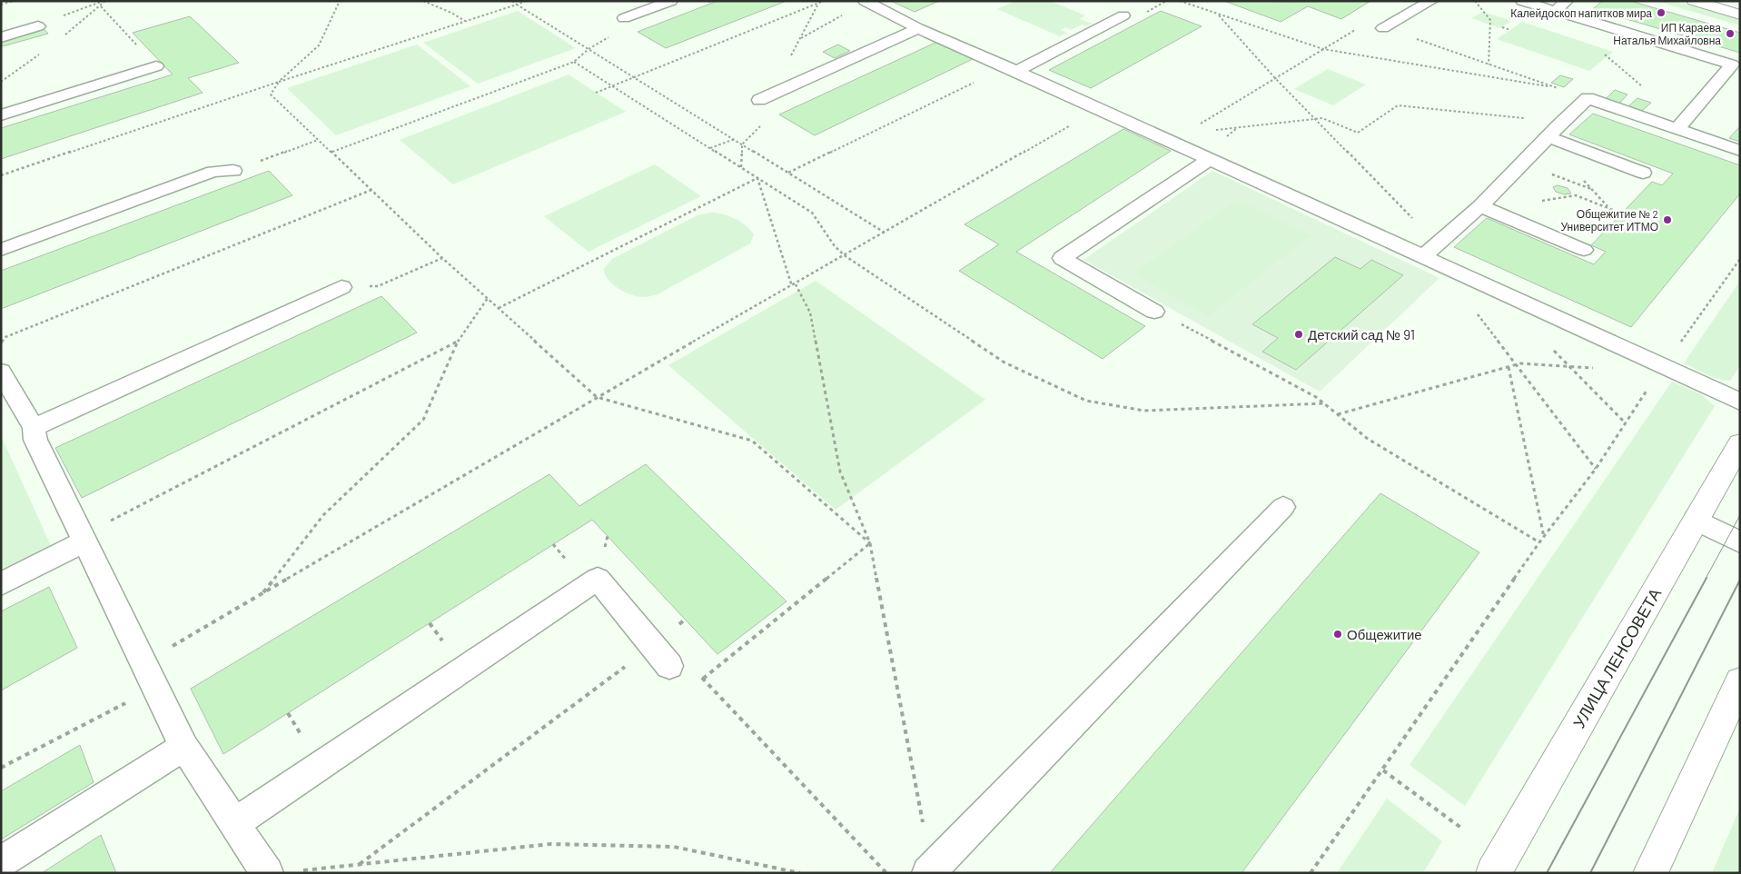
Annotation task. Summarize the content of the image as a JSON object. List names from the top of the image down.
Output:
{
  "streets": {
    "street": ["УЛИЦА ЛЕНСОВЕТА"]
  },
  "places": [
    "Калейдоскоп напитков мира",
    "ИП Караева Наталья Михайловна",
    "Общежитие № 2 Университет ИТМО",
    "Детский сад № 91",
    "Общежитие"
  ]
}
